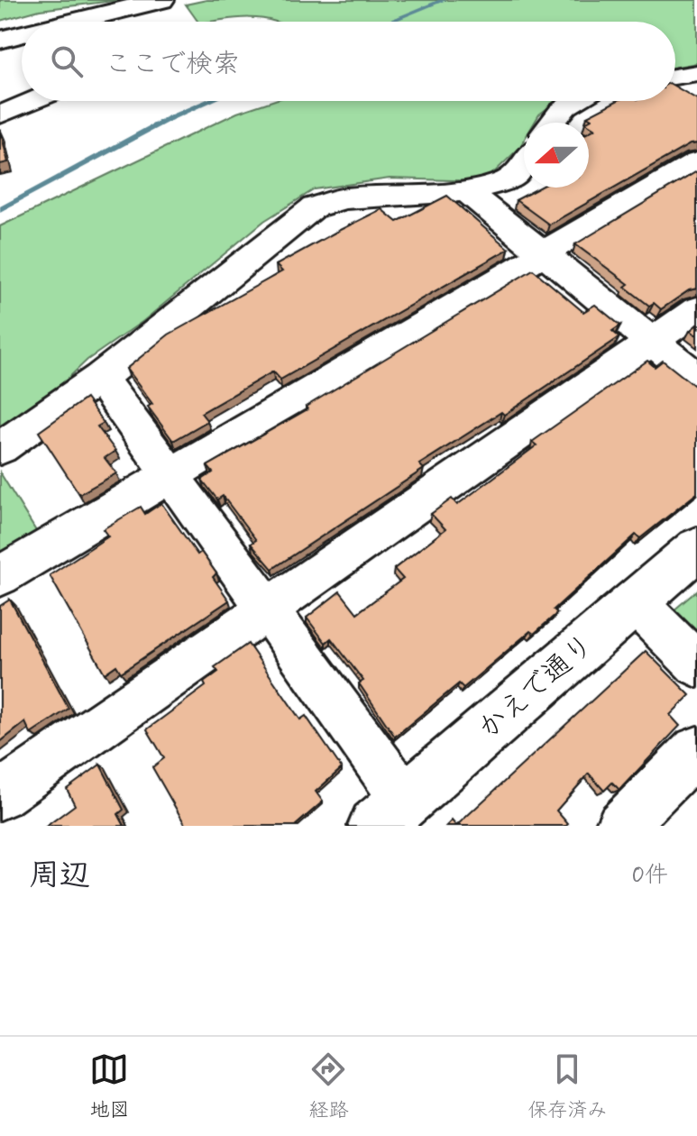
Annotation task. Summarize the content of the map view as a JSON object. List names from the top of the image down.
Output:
{
  "streets": {
    "street": ["かえで通り"]
  },
  "north": "left",
  "page": {
    "search": "ここで検索",
    "heading": ["周辺", "0件"],
    "nav": ["地図", "経路", "保存済み"]
  }
}
